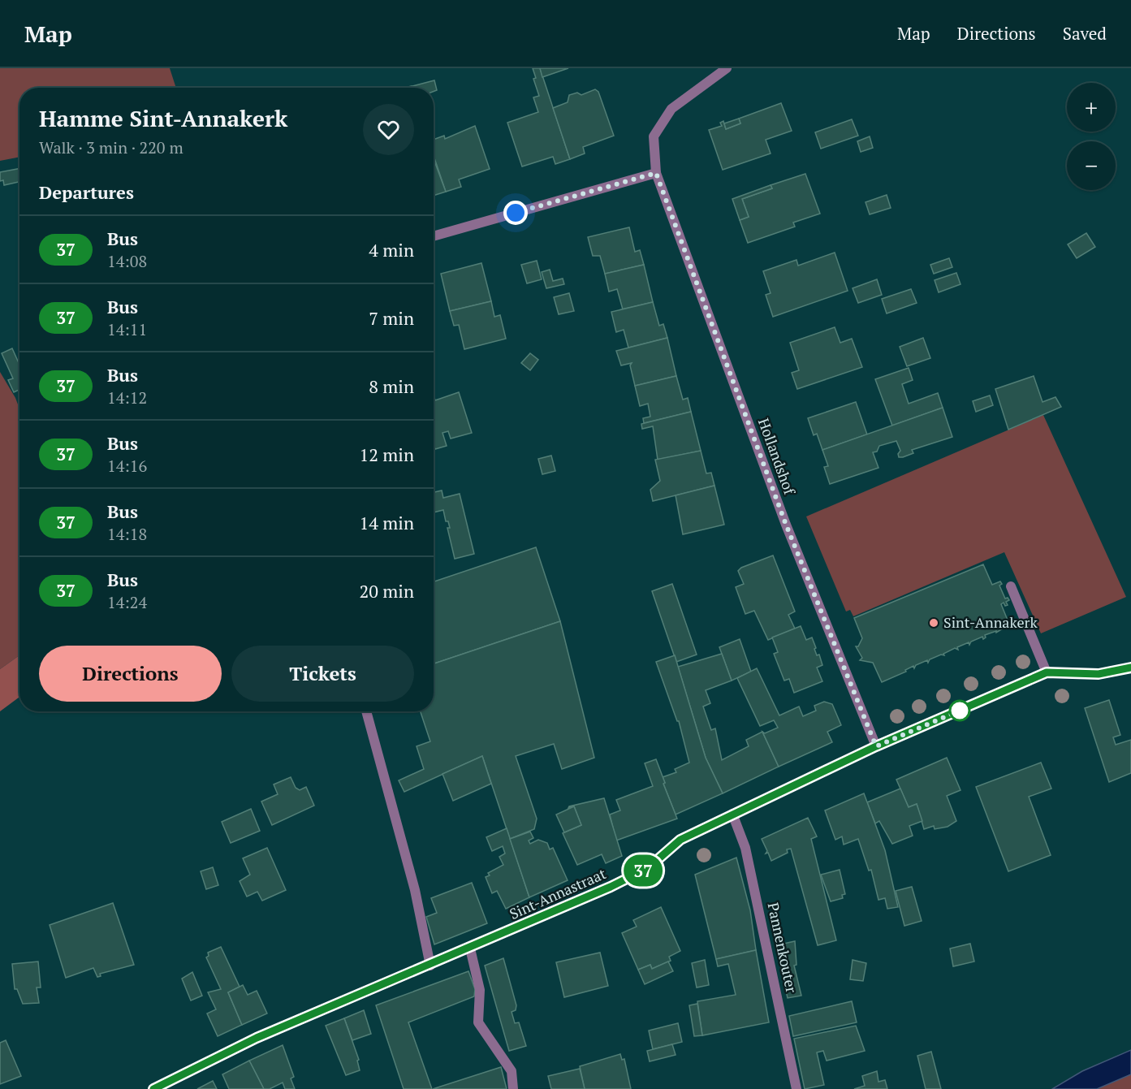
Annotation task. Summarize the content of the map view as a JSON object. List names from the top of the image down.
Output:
{
  "streets": {
    "street": ["Hollandshof", "Sint-Annastraat", "Pannenkouter"]
  },
  "crossings": [
    ["Hollandshof", "Sint-Annastraat"],
    ["Sint-Annastraat", "Pannenkouter"]
  ],
  "places": ["Sint-Annakerk"],
  "lines": ["bus line 37"],
  "page": {
    "header": "Map",
    "nav": ["Map", "Directions", "Saved"],
    "on_map": "37",
    "map_buttons": ["+", "−"],
    "heading": [
      ["Hamme Sint-Annakerk", "Walk · 3 min · 220 m"],
      "Departures"
    ],
    "list": [
      {
        "mark": "37",
        "name": "Bus",
        "note": "14:08",
        "value": "4 min"
      },
      {
        "mark": "37",
        "name": "Bus",
        "note": "14:11",
        "value": "7 min"
      },
      {
        "mark": "37",
        "name": "Bus",
        "note": "14:12",
        "value": "8 min"
      },
      {
        "mark": "37",
        "name": "Bus",
        "note": "14:16",
        "value": "12 min"
      },
      {
        "mark": "37",
        "name": "Bus",
        "note": "14:18",
        "value": "14 min"
      },
      {
        "mark": "37",
        "name": "Bus",
        "note": "14:24",
        "value": "20 min"
      }
    ],
    "buttons": ["Directions", "Tickets"]
  }
}
